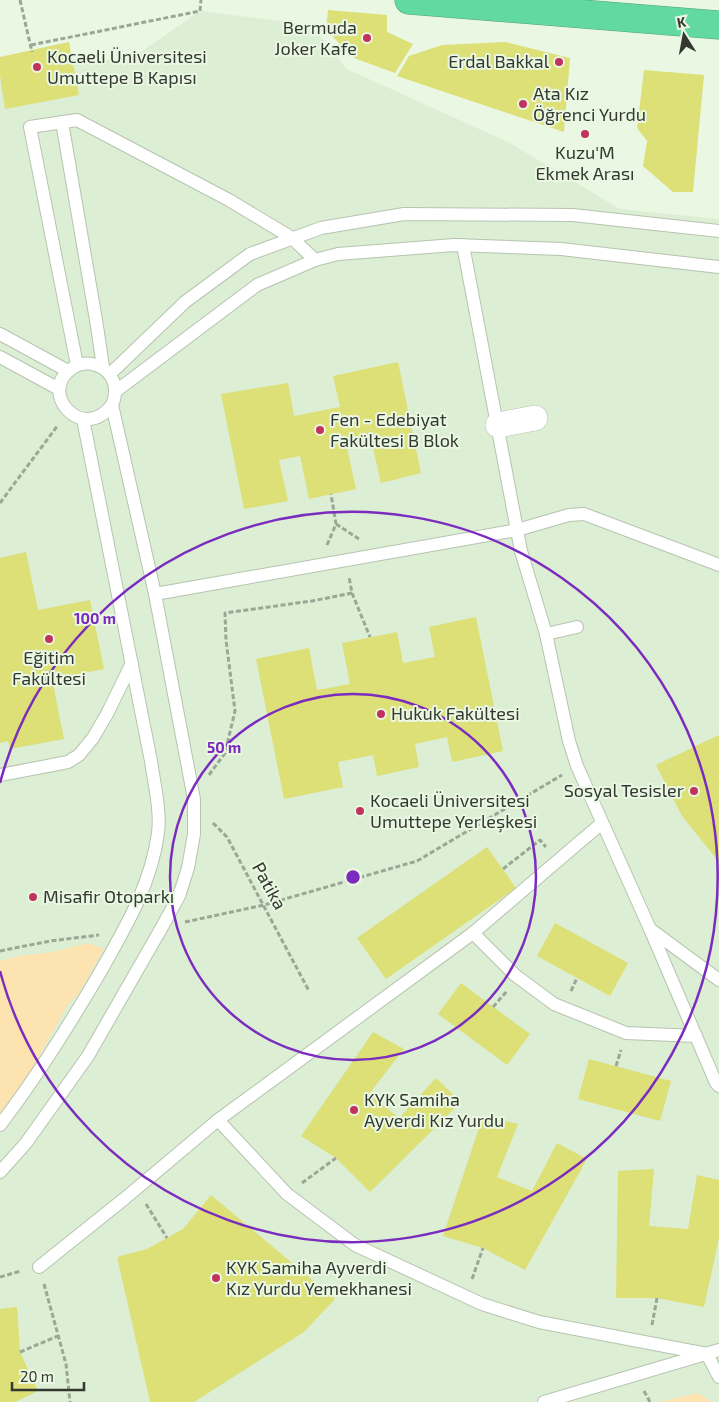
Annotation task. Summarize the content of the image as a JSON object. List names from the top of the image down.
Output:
{
  "streets": {
    "path": ["Patika"]
  },
  "places": [
    "Bermuda Joker Kafe",
    "Erdal Bakkal",
    "Kocaeli Üniversitesi Umuttepe B Kapısı",
    "Ata Kız Öğrenci Yurdu",
    "Kuzu'M Ekmek Arası",
    "Fen - Edebiyat Fakültesi B Blok",
    "Eğitim Fakültesi",
    "Hukuk Fakültesi",
    "Sosyal Tesisler",
    "Kocaeli Üniversitesi Umuttepe Yerleşkesi",
    "Misafir Otoparkı",
    "KYK Samiha Ayverdi Kız Yurdu",
    "KYK Samiha Ayverdi Kız Yurdu Yemekhanesi"
  ],
  "scale_bar": "20 m",
  "north": "top",
  "rings": ["100 m", "50 m"]
}
